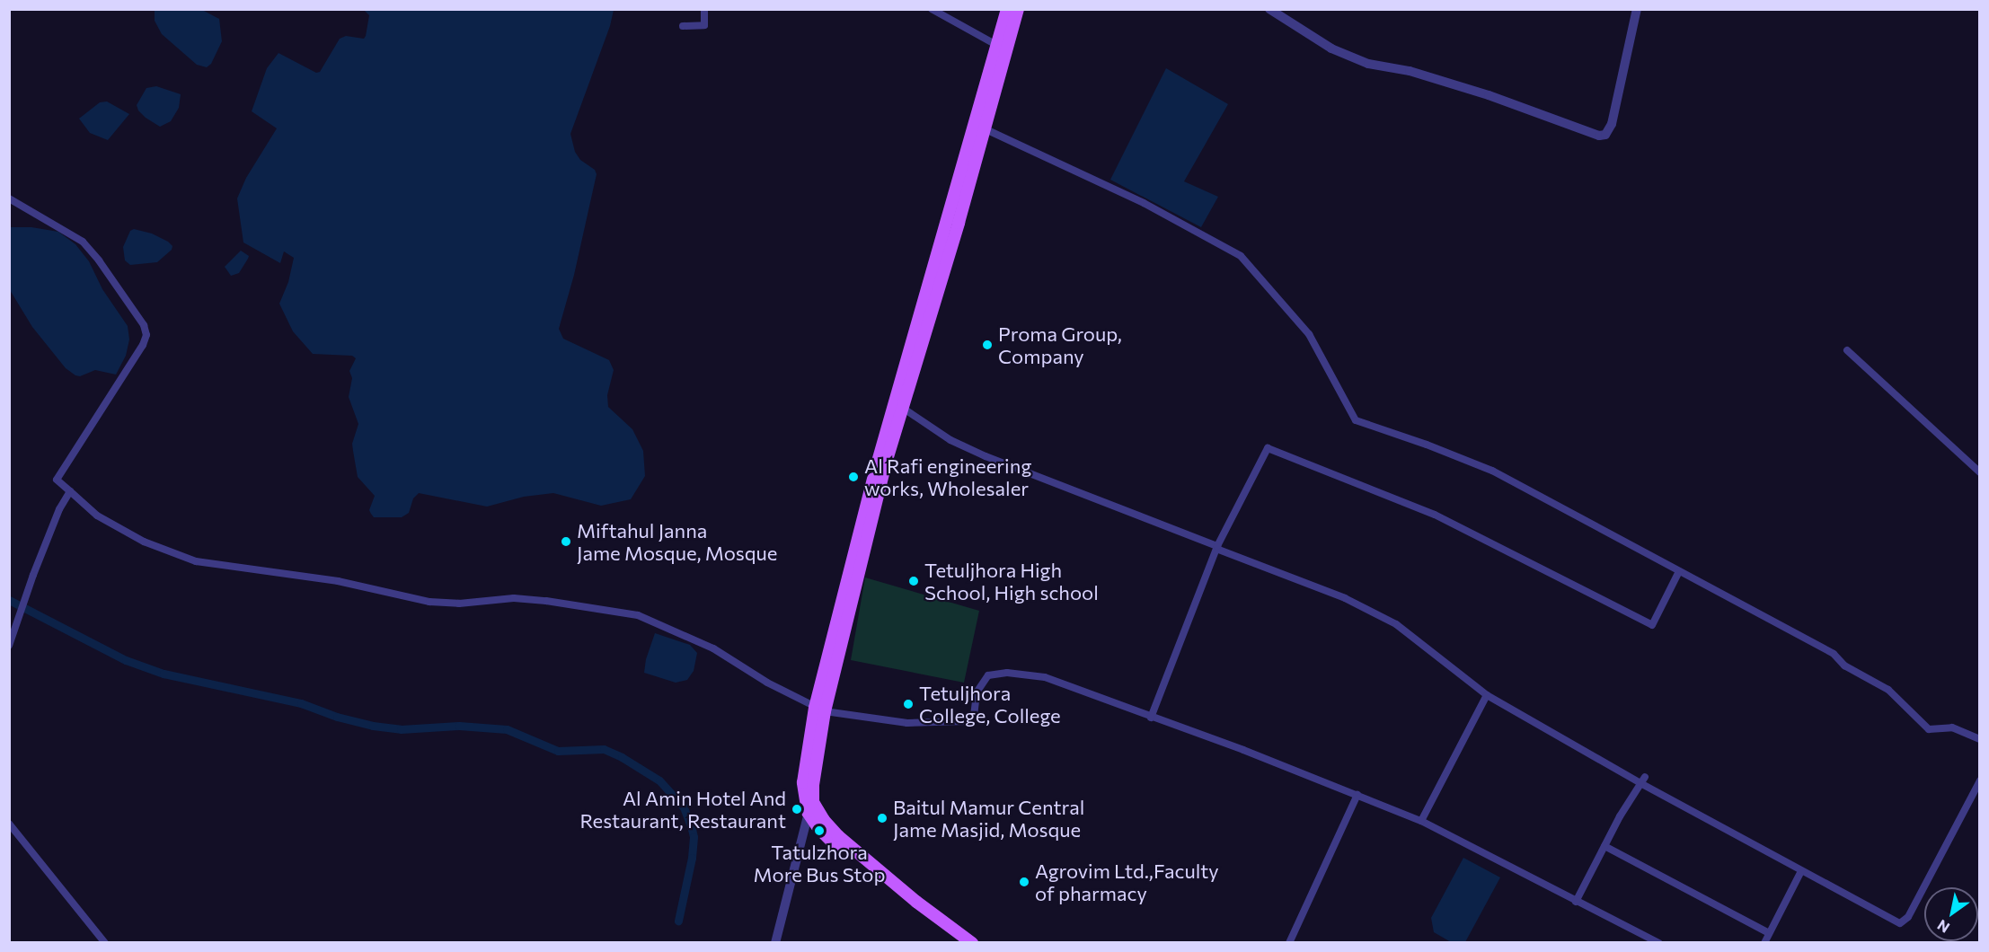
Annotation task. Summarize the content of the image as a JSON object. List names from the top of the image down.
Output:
{
  "places": [
    "Proma Group, Company",
    "Al Rafi engineering works, Wholesaler",
    "Miftahul Janna Jame Mosque, Mosque",
    "Tetuljhora High School, High school",
    "Tetuljhora College, College",
    "Al Amin Hotel And Restaurant, Restaurant",
    "Baitul Mamur Central Jame Masjid, Mosque",
    "Tatulzhora More Bus Stop",
    "Agrovim Ltd.,Faculty of pharmacy"
  ],
  "north": "bottom left"
}
